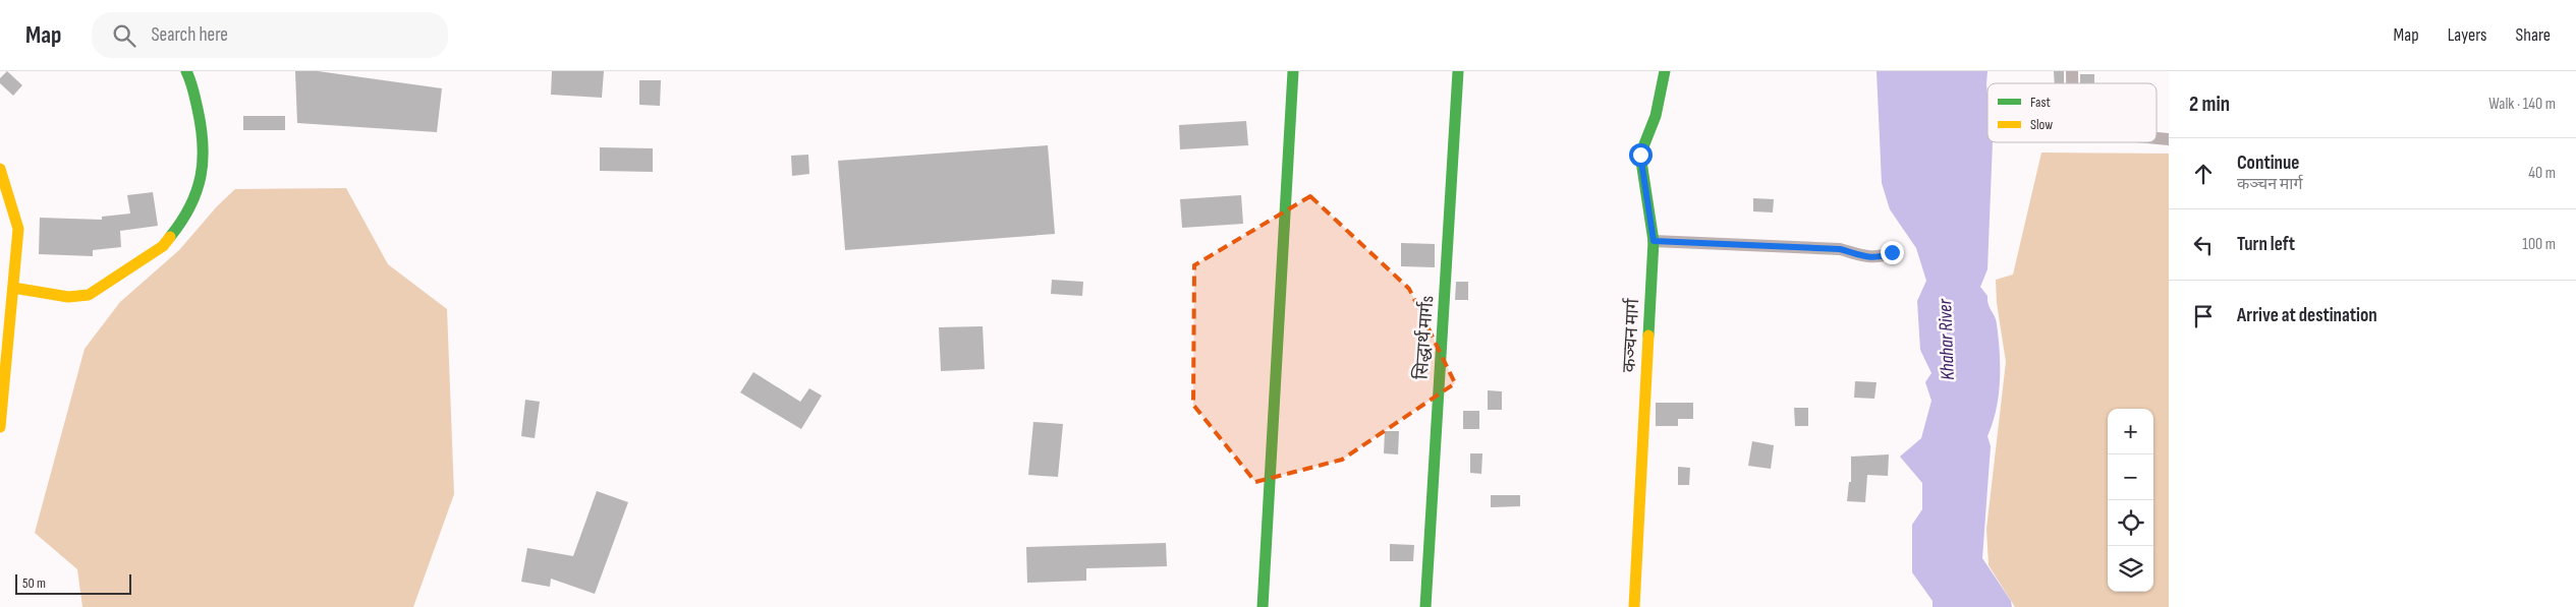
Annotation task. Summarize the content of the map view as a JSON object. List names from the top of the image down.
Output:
{
  "streets": {
    "main road": ["कञ्चन मार्ग", "सिद्धार्थ मार्गs"]
  },
  "water": ["Khahar River"],
  "legend": ["Fast", "Slow"],
  "scale_bar": "50 m",
  "page": {
    "header": "Map",
    "search": "Search here",
    "nav": ["Map", "Layers", "Share"],
    "heading": ["2 min", "Walk · 140 m"],
    "list": [
      ["Continue", "कञ्चन मार्ग", "40 m"],
      ["Turn left", "100 m"],
      "Arrive at destination"
    ],
    "map_buttons": ["+", "−"],
    "scale": "50 m"
  }
}
